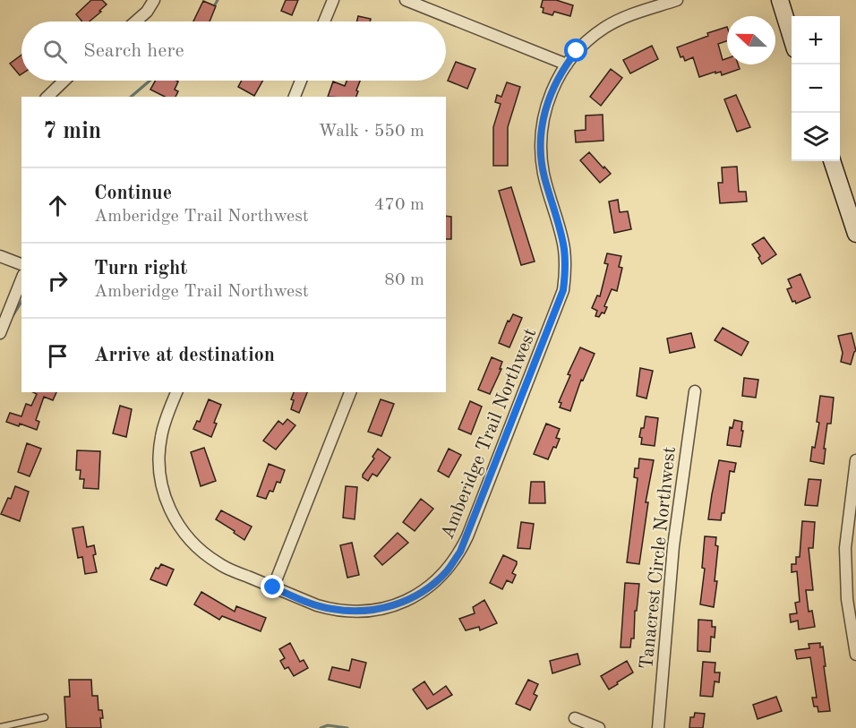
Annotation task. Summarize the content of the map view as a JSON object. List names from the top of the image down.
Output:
{
  "streets": {
    "street": ["Amberidge Trail Northwest", "Tanacrest Circle Northwest"]
  },
  "north": "left",
  "page": {
    "map_buttons": ["+", "−"],
    "search": "Search here",
    "heading": ["7 min", "Walk · 550 m"],
    "list": [
      ["Continue", "Amberidge Trail Northwest", "470 m"],
      ["Turn right", "Amberidge Trail Northwest", "80 m"],
      "Arrive at destination"
    ]
  }
}
